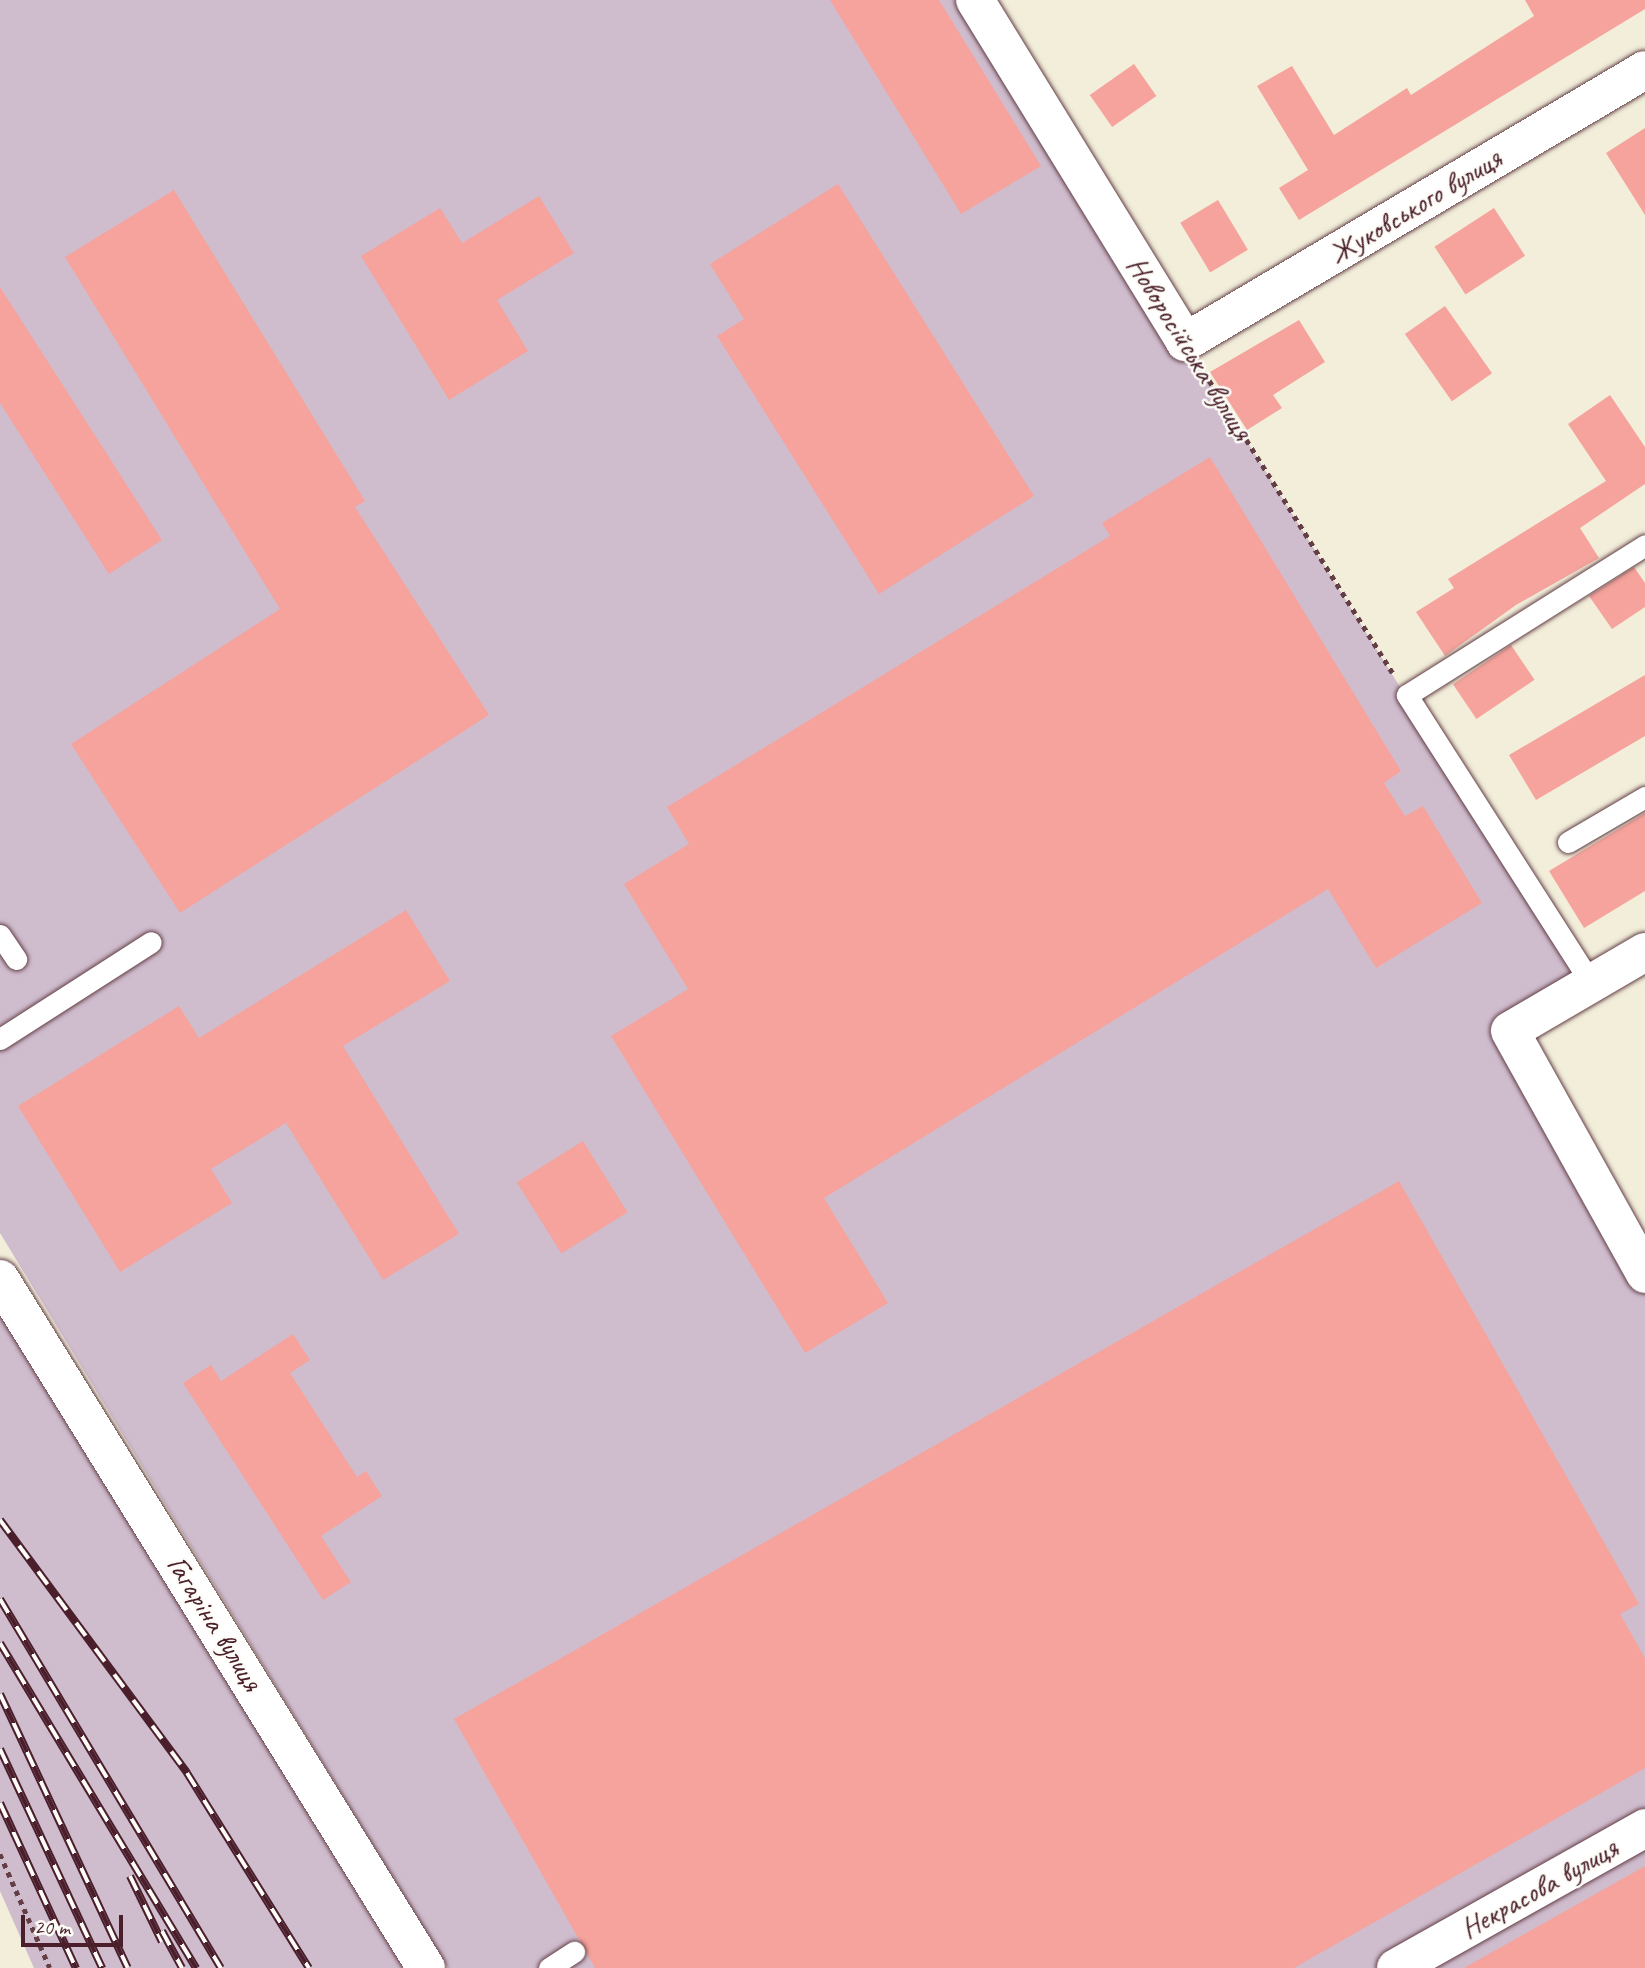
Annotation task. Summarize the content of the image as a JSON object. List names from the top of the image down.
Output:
{
  "streets": {
    "street": [
      "Жуковського вулиця",
      "Новоросійська вулиця",
      "Гагаріна вулиця",
      "Некрасова вулиця"
    ]
  },
  "crossings": [
    ["Жуковського вулиця", "Новоросійська вулиця"]
  ],
  "scale_bar": "20 m"
}
